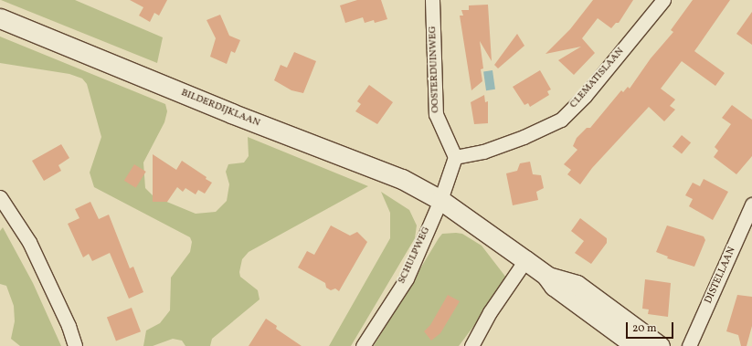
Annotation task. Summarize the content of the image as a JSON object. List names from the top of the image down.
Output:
{
  "streets": {
    "street": [
      "OOSTERDUINWEG",
      "CLEMATISLAAN",
      "BILDERDIJKLAAN",
      "SCHULPWEG",
      "DISTELLAAN"
    ]
  },
  "crossings": [
    ["OOSTERDUINWEG", "CLEMATISLAAN"],
    ["BILDERDIJKLAAN", "SCHULPWEG"]
  ],
  "scale_bar": "20 m"
}
